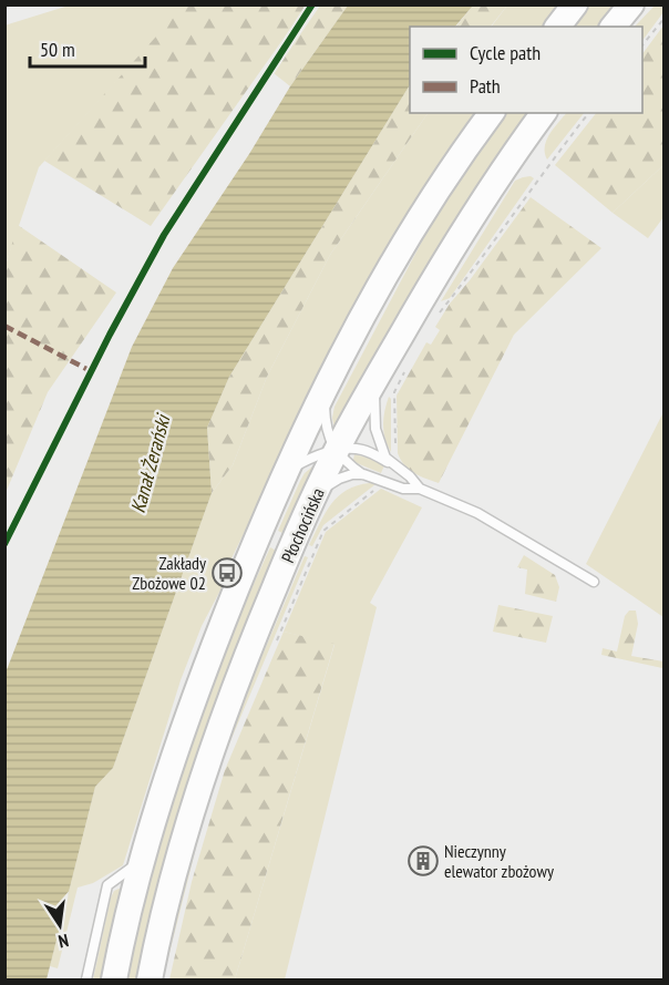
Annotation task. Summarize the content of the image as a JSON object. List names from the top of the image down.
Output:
{
  "streets": {
    "main road": ["Płochocińska"]
  },
  "water": ["Kanał Żerański"],
  "places": {
    "bus stop": ["Zakłady Zbożowe 02"],
    "building": ["Nieczynny elewator zbożowy"]
  },
  "legend": ["Cycle path", "Path"],
  "scale_bar": "50 m",
  "north": "bottom"
}
